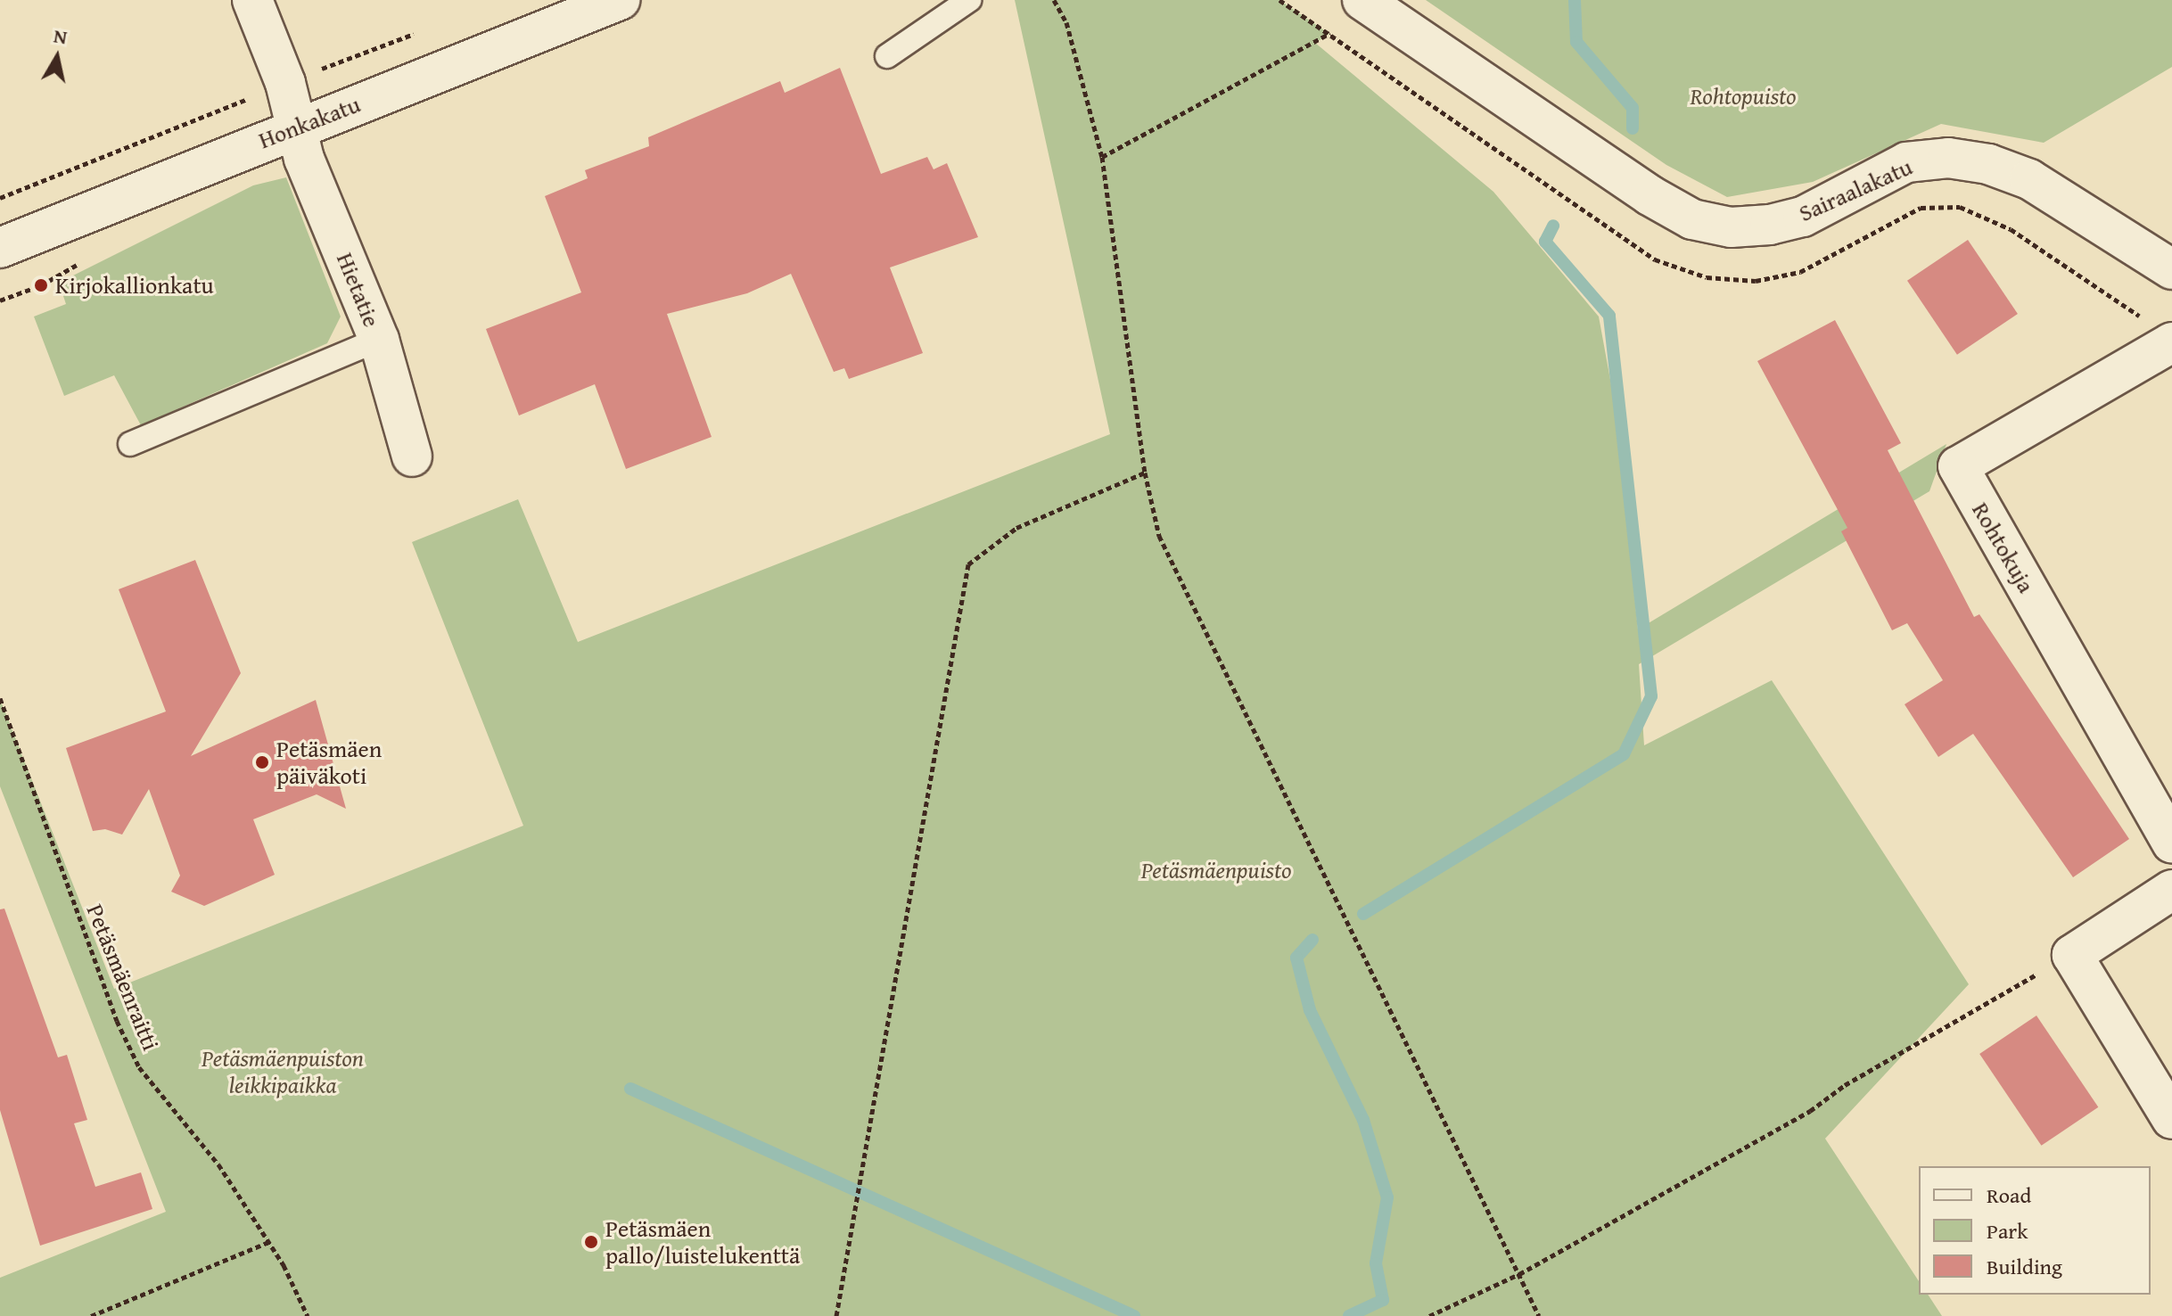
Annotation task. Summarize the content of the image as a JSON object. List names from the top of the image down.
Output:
{
  "streets": {
    "street": [
      "Honkakatu",
      "Sairaalakatu",
      "Hietatie",
      "Rohtokuja"
    ],
    "path": ["Petäsmäenraitti"]
  },
  "crossings": [
    ["Honkakatu", "Hietatie"]
  ],
  "parks": ["Rohtopuisto", "Petäsmäenpuisto", "Petäsmäenpuiston leikkipaikka"],
  "places": ["Kirjokallionkatu", "Petäsmäen päiväkoti", "Petäsmäen pallo/luistelukenttä"],
  "legend": ["Road", "Park", "Building"],
  "north": "top"
}
